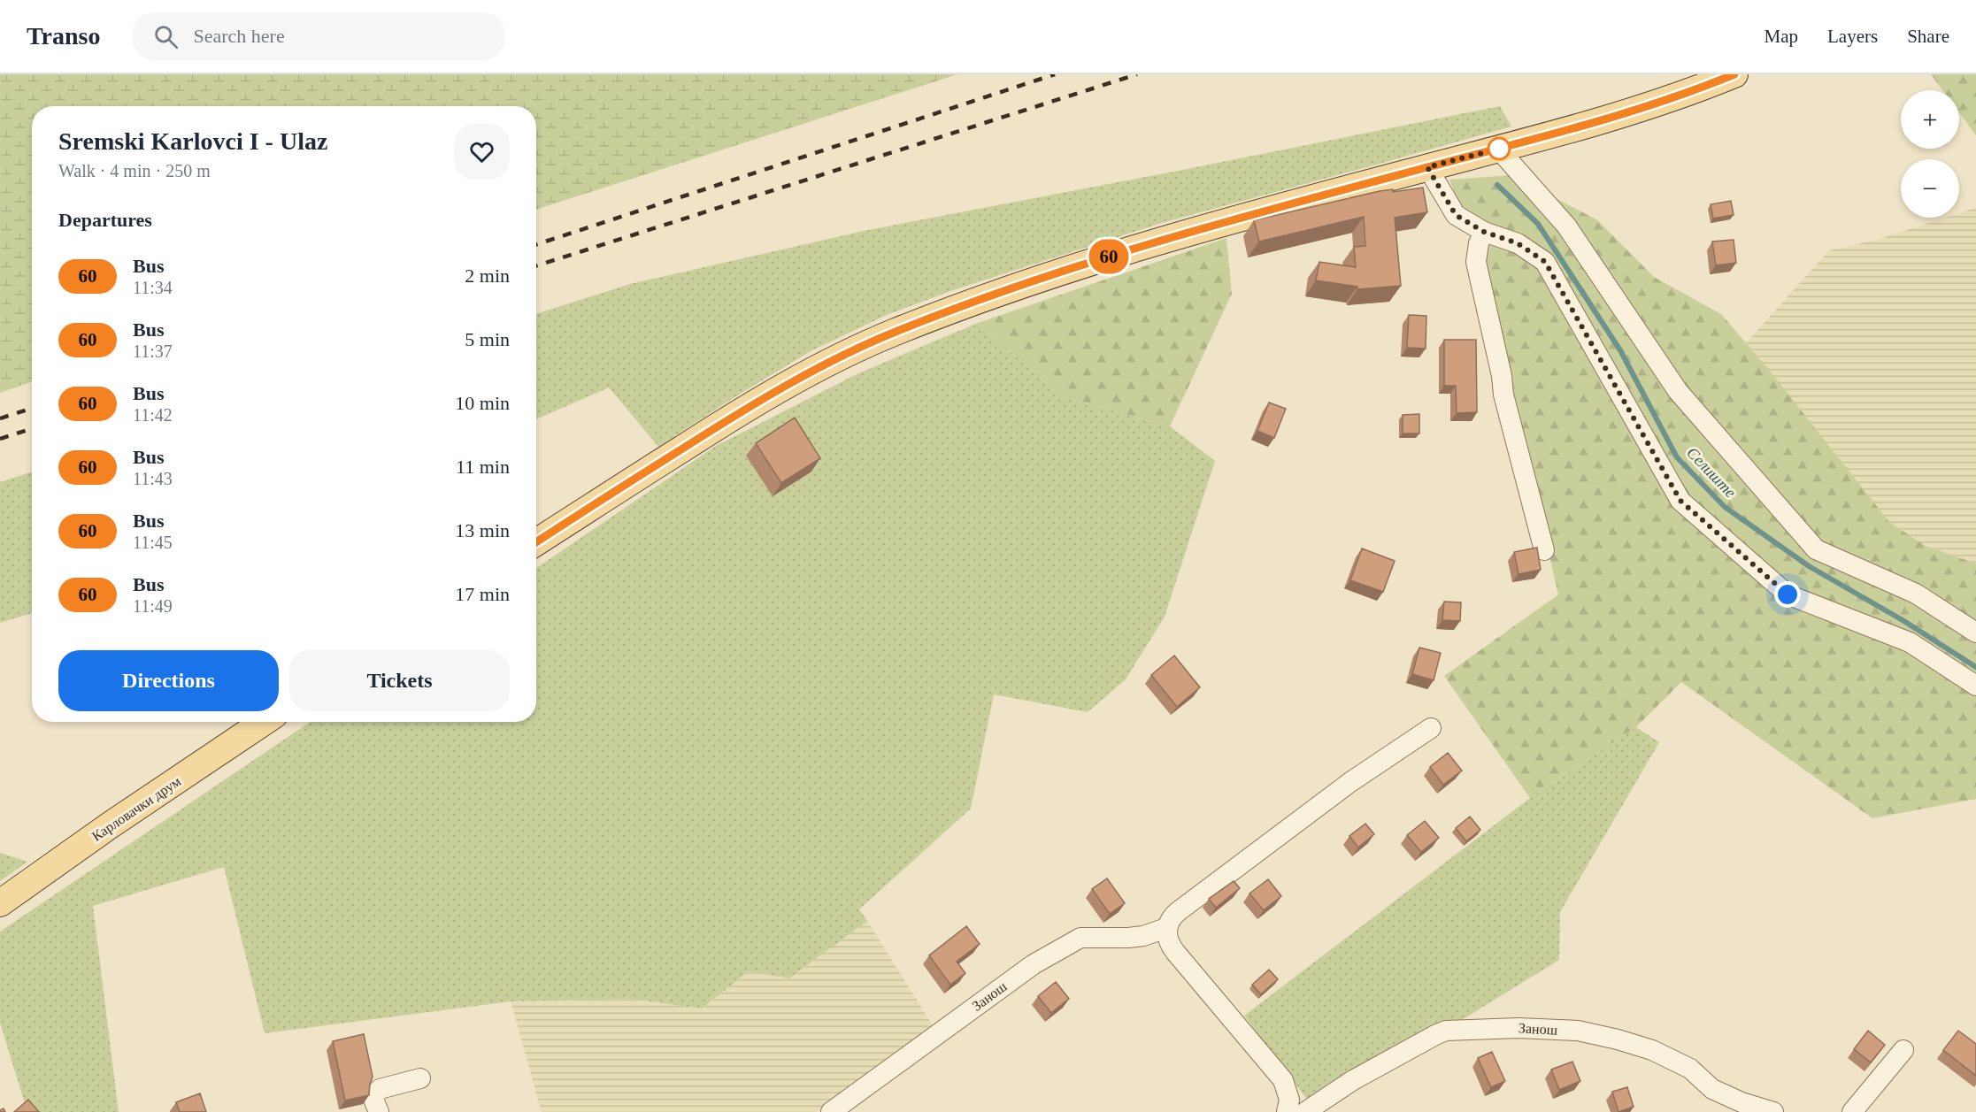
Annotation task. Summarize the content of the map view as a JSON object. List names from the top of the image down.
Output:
{
  "streets": {
    "main road": ["Карловачки друм"],
    "street": ["Занош"]
  },
  "water": ["Селиште"],
  "lines": ["bus line 60"],
  "page": {
    "header": "Transo",
    "search": "Search here",
    "nav": ["Map", "Layers", "Share"],
    "on_map": "60",
    "map_buttons": ["+", "−"],
    "heading": [
      ["Sremski Karlovci I - Ulaz", "Walk · 4 min · 250 m"],
      "Departures"
    ],
    "list": [
      {
        "mark": "60",
        "name": "Bus",
        "note": "11:34",
        "value": "2 min"
      },
      {
        "mark": "60",
        "name": "Bus",
        "note": "11:37",
        "value": "5 min"
      },
      {
        "mark": "60",
        "name": "Bus",
        "note": "11:42",
        "value": "10 min"
      },
      {
        "mark": "60",
        "name": "Bus",
        "note": "11:43",
        "value": "11 min"
      },
      {
        "mark": "60",
        "name": "Bus",
        "note": "11:45",
        "value": "13 min"
      },
      {
        "mark": "60",
        "name": "Bus",
        "note": "11:49",
        "value": "17 min"
      }
    ],
    "buttons": ["Directions", "Tickets"]
  }
}
